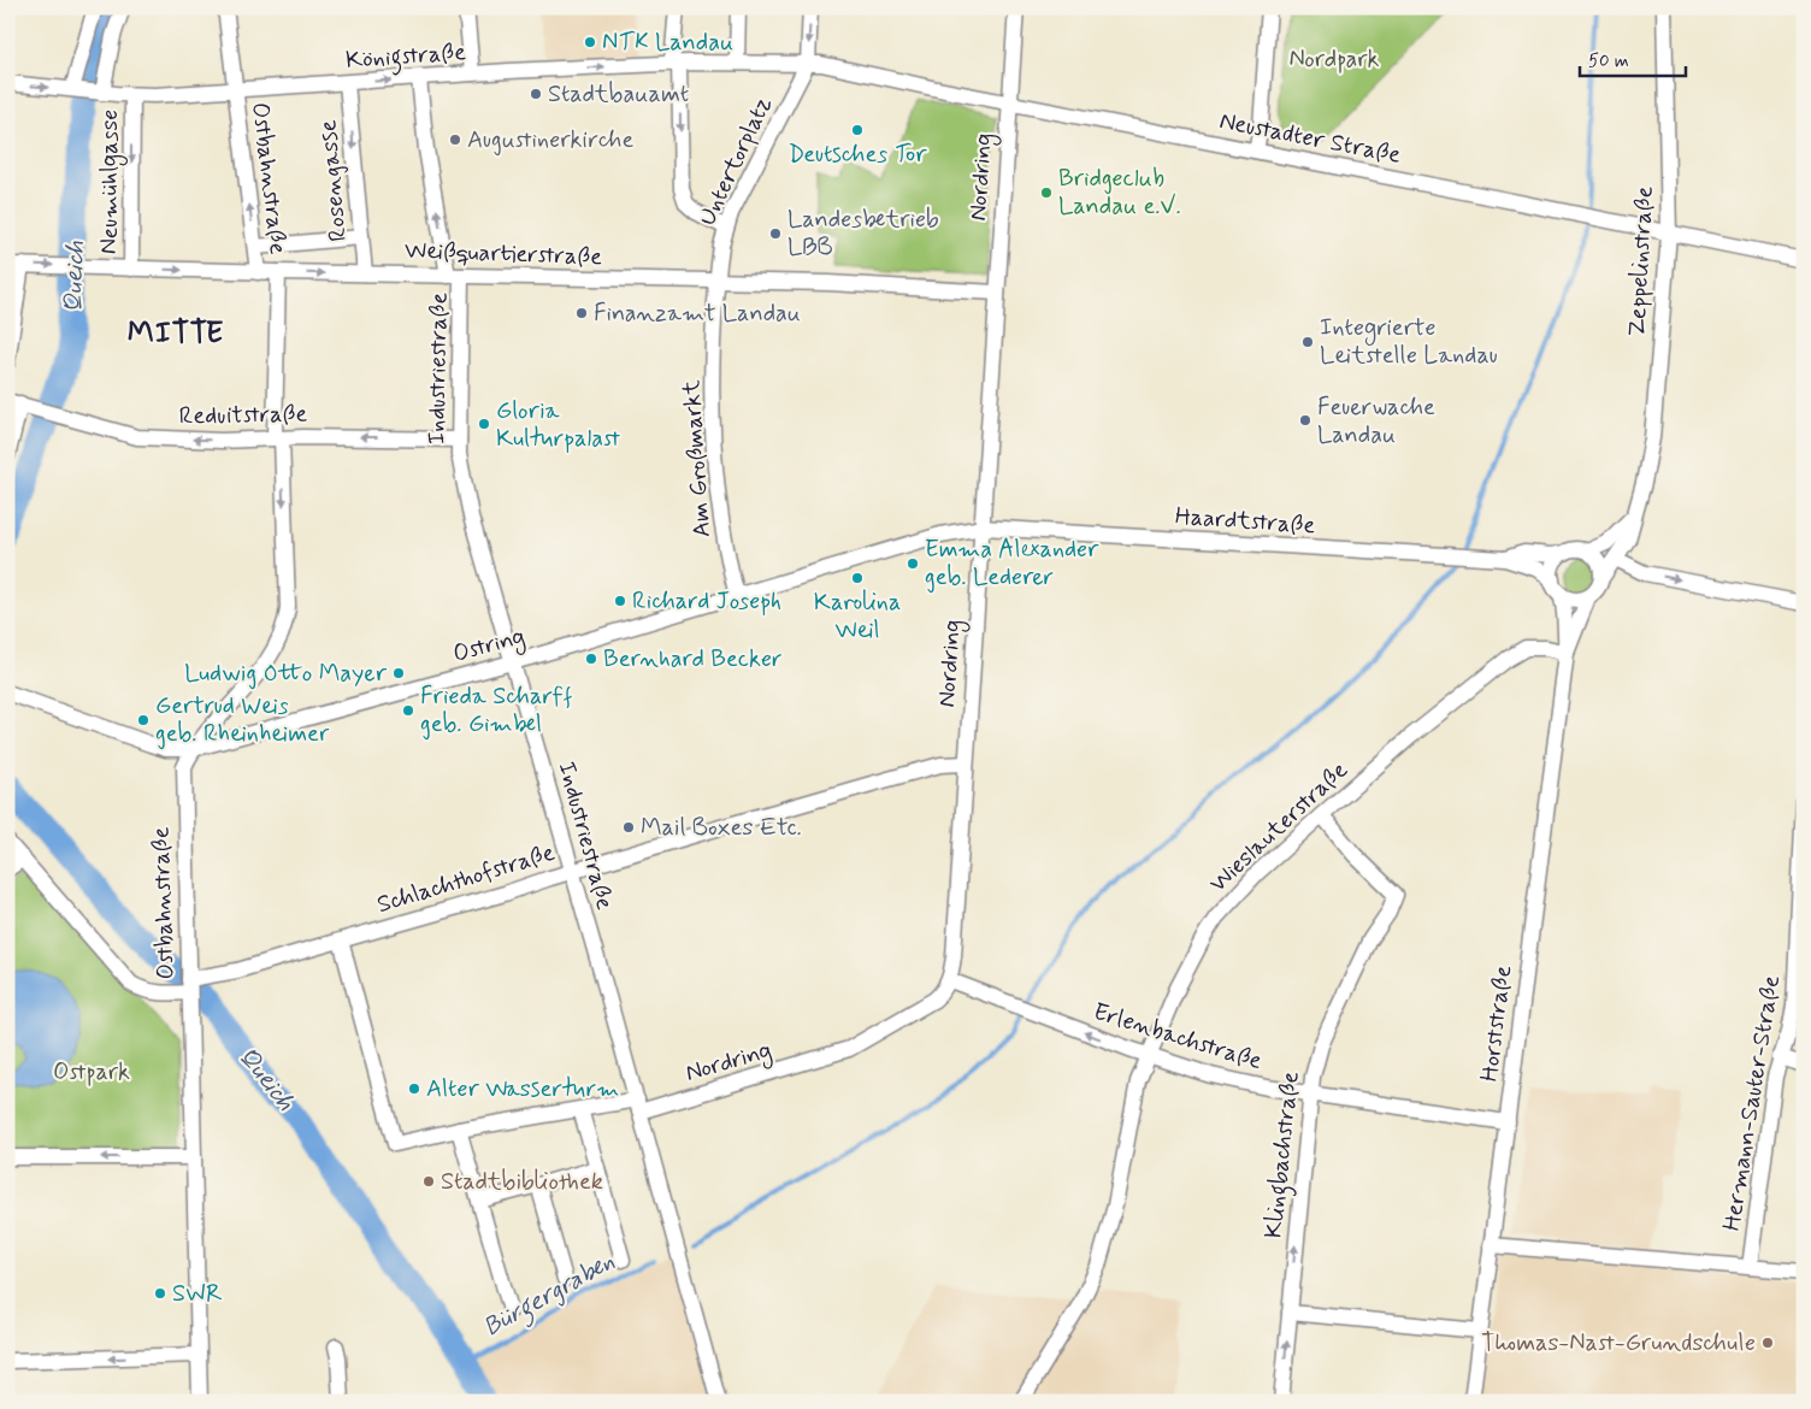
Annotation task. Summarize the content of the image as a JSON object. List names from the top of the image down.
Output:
{
  "streets": {
    "street": [
      "Königstraße",
      "Neustadter Straße",
      "Untertorplatz",
      "Nordring",
      "Ostbahnstraße",
      "Rosengasse",
      "Neumühlgasse",
      "Weißquartierstraße",
      "Zeppelinstraße",
      "Industriestraße",
      "Reduitstraße",
      "Am Großmarkt",
      "Haardtstraße",
      "Ostring",
      "Wieslauterstraße",
      "Schlachthofstraße",
      "Horststraße",
      "Erlenbachstraße",
      "Hermann-Sauter-Straße",
      "Klingbachstraße"
    ]
  },
  "crossings": [
    ["Königstraße", "Neustadter Straße"],
    ["Königstraße", "Untertorplatz"],
    ["Königstraße", "Ostbahnstraße"],
    ["Königstraße", "Rosengasse"],
    ["Königstraße", "Neumühlgasse"],
    ["Königstraße", "Industriestraße"],
    ["Neustadter Straße", "Untertorplatz"],
    ["Neustadter Straße", "Nordring"],
    ["Neustadter Straße", "Zeppelinstraße"],
    ["Untertorplatz", "Weißquartierstraße"],
    ["Untertorplatz", "Am Großmarkt"],
    ["Nordring", "Weißquartierstraße"],
    ["Nordring", "Industriestraße"],
    ["Nordring", "Haardtstraße"],
    ["Nordring", "Ostring"],
    ["Nordring", "Schlachthofstraße"],
    ["Nordring", "Erlenbachstraße"],
    ["Ostbahnstraße", "Weißquartierstraße"],
    ["Ostbahnstraße", "Reduitstraße"],
    ["Ostbahnstraße", "Ostring"],
    ["Ostbahnstraße", "Schlachthofstraße"],
    ["Rosengasse", "Weißquartierstraße"],
    ["Neumühlgasse", "Weißquartierstraße"],
    ["Weißquartierstraße", "Industriestraße"],
    ["Weißquartierstraße", "Am Großmarkt"],
    ["Zeppelinstraße", "Haardtstraße"],
    ["Zeppelinstraße", "Horststraße"],
    ["Industriestraße", "Reduitstraße"],
    ["Industriestraße", "Ostring"],
    ["Industriestraße", "Schlachthofstraße"],
    ["Am Großmarkt", "Ostring"],
    ["Haardtstraße", "Ostring"],
    ["Haardtstraße", "Horststraße"],
    ["Wieslauterstraße", "Horststraße"],
    ["Wieslauterstraße", "Erlenbachstraße"],
    ["Wieslauterstraße", "Klingbachstraße"],
    ["Horststraße", "Erlenbachstraße"],
    ["Erlenbachstraße", "Klingbachstraße"]
  ],
  "one_way": [
    "Königstraße",
    "Rosengasse",
    "Neumühlgasse",
    "Reduitstraße",
    "Erlenbachstraße",
    "Klingbachstraße"
  ],
  "districts": ["MITTE"],
  "water": ["Queich", "Bürgergraben"],
  "parks": ["Nordpark", "Ostpark"],
  "places": [
    "NTK Landau",
    "Stadtbauamt",
    "Deutsches Tor",
    "Augustinerkirche",
    "Bridgeclub Landau e.V.",
    "Landesbetrieb LBB",
    "Finanzamt Landau",
    "Integrierte Leitstelle Landau",
    "Feuerwache Landau",
    "Gloria Kulturpalast",
    "Emma Alexander geb. Lederer",
    "Karolina Weil",
    "Richard Joseph",
    "Bernhard Becker",
    "Ludwig Otto Mayer",
    "Frieda Scharff geb. Gimbel",
    "Gertrud Weis geb. Rheinheimer",
    "Mail Boxes Etc.",
    "Alter Wasserturm",
    "Stadtbibliothek",
    "SWR",
    "Thomas-Nast-Grundschule"
  ],
  "scale_bar": "50 m"
}
